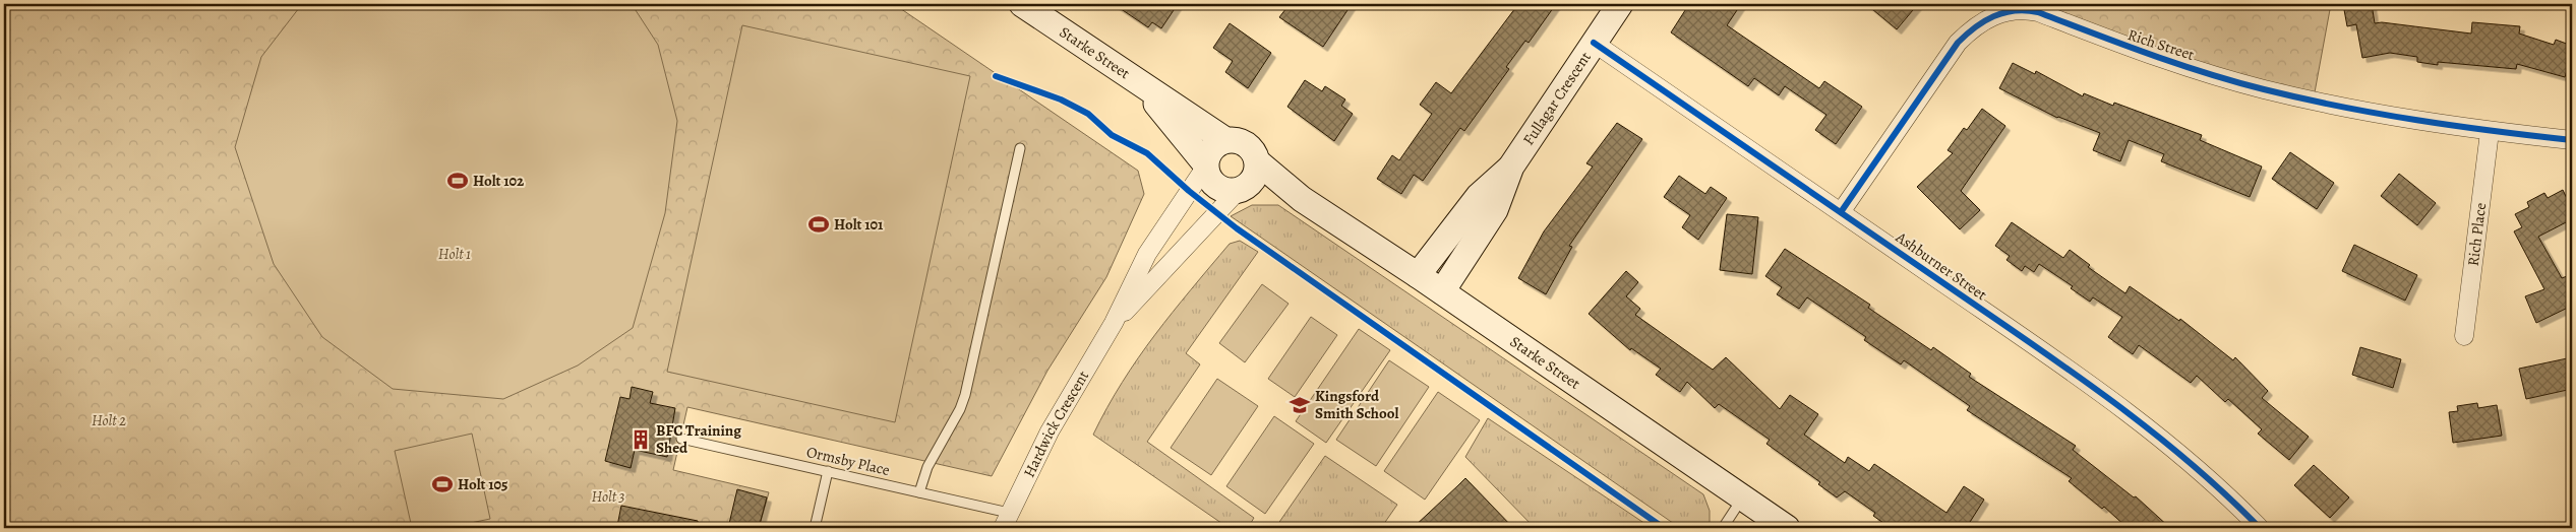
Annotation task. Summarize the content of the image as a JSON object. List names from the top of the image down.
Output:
{
  "streets": {
    "street": [
      "Rich Street",
      "Starke Street",
      "Fullagar Crescent",
      "Rich Place",
      "Ashburner Street",
      "Hardwick Crescent"
    ],
    "lane": ["Ormsby Place"]
  },
  "crossings": [
    ["Rich Street", "Rich Place"],
    ["Rich Street", "Ashburner Street"],
    ["Starke Street", "Fullagar Crescent"],
    ["Starke Street", "Hardwick Crescent"],
    ["Fullagar Crescent", "Ashburner Street"],
    ["Hardwick Crescent", "Ormsby Place"]
  ],
  "parks": ["Holt 1", "Holt 2", "Holt 3"],
  "places": {
    "sports": ["Holt 102", "Holt 101", "Holt 105"],
    "school or university": ["Kingsford Smith School"],
    "building": ["BFC Training Shed"]
  }
}
